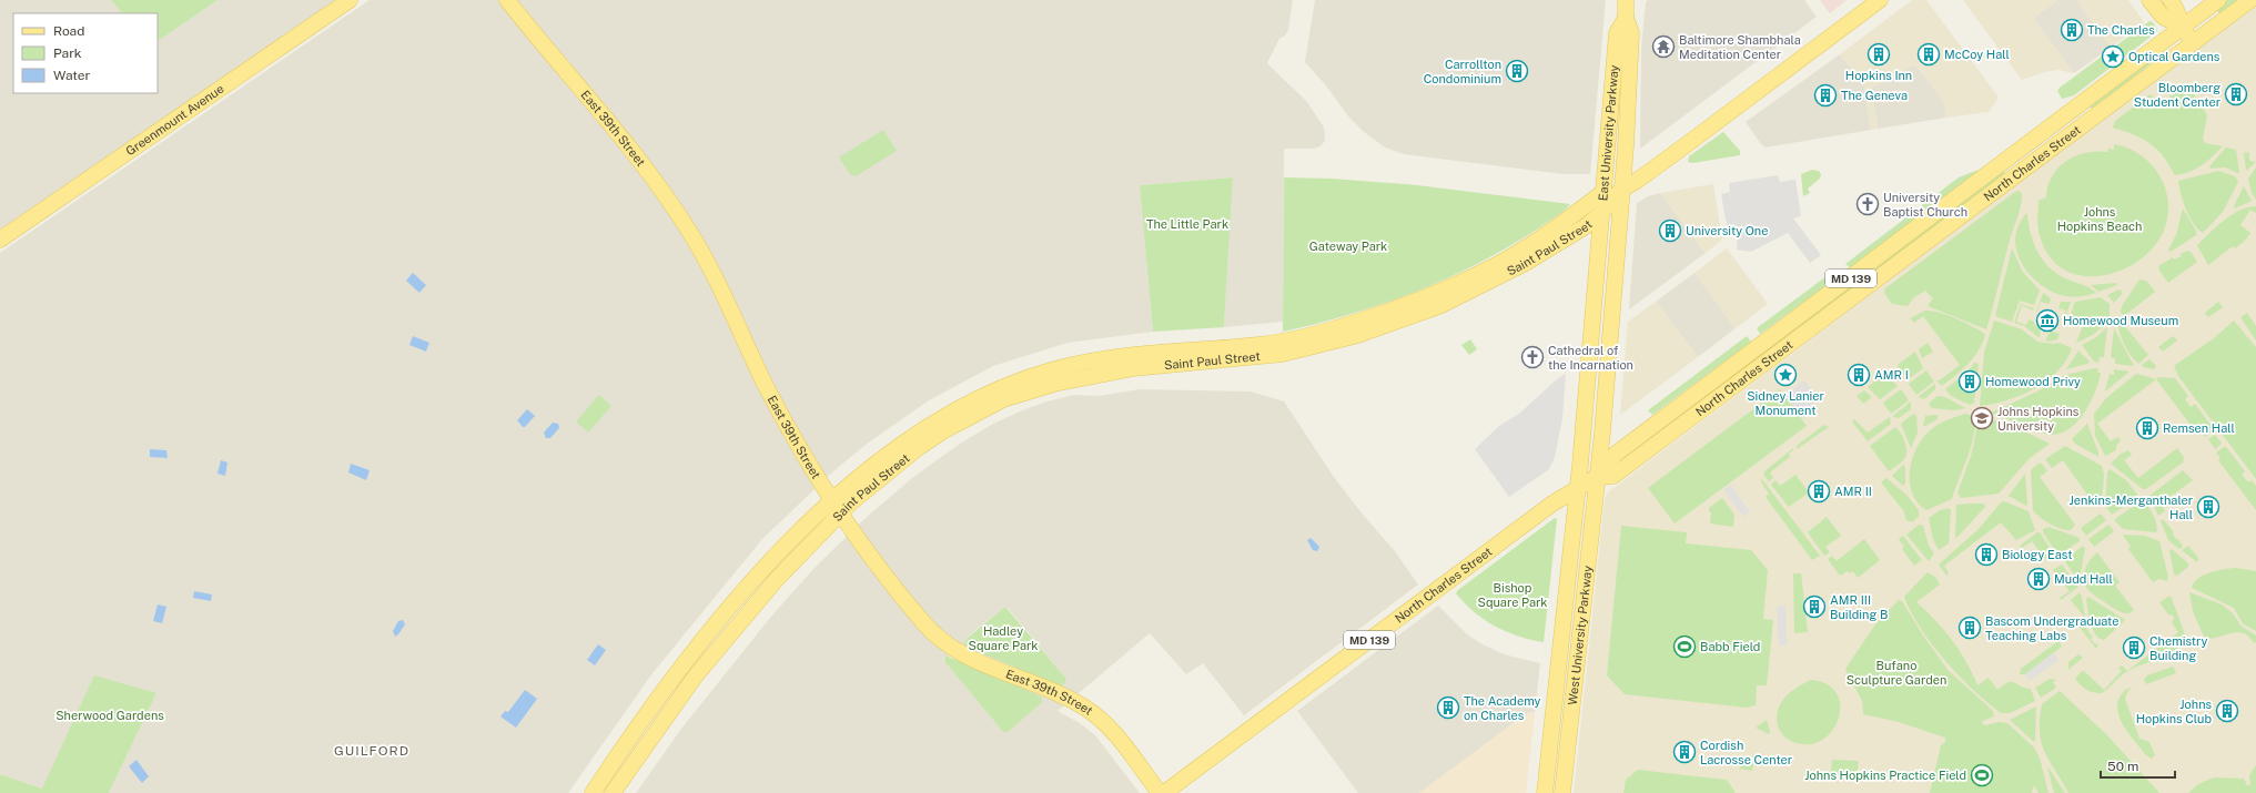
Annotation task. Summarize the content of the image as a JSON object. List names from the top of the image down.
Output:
{
  "streets": {
    "main road": [
      "Greenmount Avenue",
      "East 39th Street",
      "East University Parkway",
      "North Charles Street",
      "Saint Paul Street",
      "MD 139",
      "West University Parkway"
    ]
  },
  "crossings": [
    ["East 39th Street", "Saint Paul Street"],
    ["East University Parkway", "North Charles Street"],
    ["East University Parkway", "Saint Paul Street"],
    ["East University Parkway", "West University Parkway"],
    ["North Charles Street", "West University Parkway"]
  ],
  "districts": ["GUILFORD"],
  "parks": [
    "Johns Hopkins Beach",
    "The Little Park",
    "Gateway Park",
    "Bishop Square Park",
    "Hadley Square Park",
    "Bufano Sculpture Garden",
    "Sherwood Gardens"
  ],
  "places": {
    "building": [
      "The Charles",
      "Hopkins Inn",
      "McCoy Hall",
      "Carrollton Condominium",
      "Bloomberg Student Center",
      "The Geneva",
      "University One",
      "AMR I",
      "Homewood Privy",
      "Remsen Hall",
      "AMR II",
      "Jenkins-Merganthaler Hall",
      "Biology East",
      "Mudd Hall",
      "AMR III Building B",
      "Bascom Undergraduate Teaching Labs",
      "Chemistry Building",
      "The Academy on Charles",
      "Johns Hopkins Club",
      "Cordish Lacrosse Center"
    ],
    "temple": ["Baltimore Shambhala Meditation Center"],
    "place": ["Optical Gardens", "Sidney Lanier Monument"],
    "church": ["University Baptist Church", "Cathedral of the Incarnation"],
    "museum": ["Homewood Museum"],
    "school or university": ["Johns Hopkins University"],
    "sports": ["Babb Field", "Johns Hopkins Practice Field"]
  },
  "legend": ["Road", "Park", "Water"],
  "scale_bar": "50 m"
}
